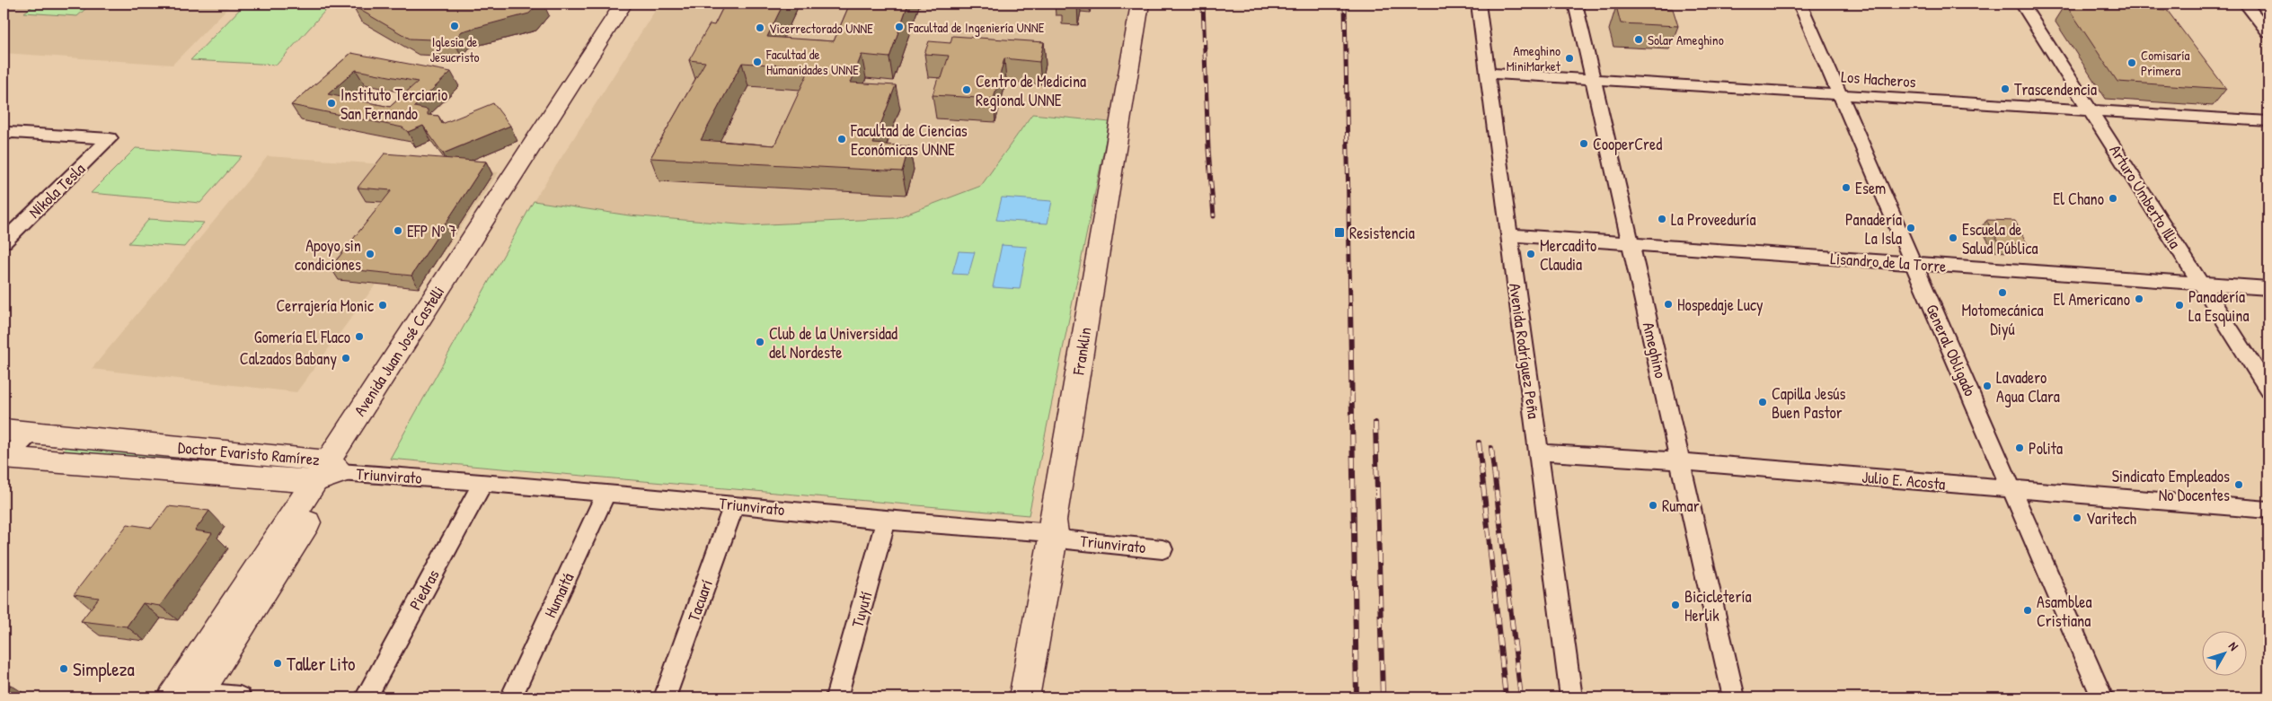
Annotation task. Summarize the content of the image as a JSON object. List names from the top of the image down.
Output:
{
  "streets": {
    "main road": ["Avenida Juan José Castelli", "Franklin", "Doctor Evaristo Ramírez"],
    "street": [
      "Los Hacheros",
      "Nikola Tesla",
      "Arturo Umberto Illia",
      "Lisandro de la Torre",
      "Ameghino",
      "General Obligado",
      "Avenida Rodríguez Peña",
      "Triunvirato",
      "Julio E. Acosta",
      "Piedras",
      "Humaitá",
      "Tacuarí",
      "Tuyutí"
    ]
  },
  "crossings": [
    ["Los Hacheros", "Arturo Umberto Illia"],
    ["Los Hacheros", "Ameghino"],
    ["Los Hacheros", "General Obligado"],
    ["Los Hacheros", "Avenida Rodríguez Peña"],
    ["Arturo Umberto Illia", "Lisandro de la Torre"],
    ["Lisandro de la Torre", "Ameghino"],
    ["Lisandro de la Torre", "General Obligado"],
    ["Lisandro de la Torre", "Avenida Rodríguez Peña"],
    ["Ameghino", "Julio E. Acosta"],
    ["General Obligado", "Julio E. Acosta"],
    ["Avenida Juan José Castelli", "Doctor Evaristo Ramírez"],
    ["Avenida Juan José Castelli", "Triunvirato"],
    ["Franklin", "Triunvirato"],
    ["Avenida Rodríguez Peña", "Julio E. Acosta"],
    ["Doctor Evaristo Ramírez", "Triunvirato"],
    ["Triunvirato", "Piedras"],
    ["Triunvirato", "Humaitá"],
    ["Triunvirato", "Tacuarí"],
    ["Triunvirato", "Tuyutí"]
  ],
  "places": {
    "other": [
      "Iglesia de Jesucristo",
      "Facultad de Ingeniería UNNE",
      "Vicerrectorado UNNE",
      "Solar Ameghino",
      "Ameghino MiniMarket",
      "Facultad de Humanidades UNNE",
      "Comisaría Primera",
      "Trascendencia",
      "Centro de Medicina Regional UNNE",
      "Instituto Terciario San Fernando",
      "Facultad de Ciencias Económicas UNNE",
      "CooperCred",
      "Esem",
      "El Chano",
      "La Proveeduría",
      "Panadería La Isla",
      "EFP Nº 7",
      "Escuela de Salud Pública",
      "Apoyo sin condiciones",
      "Mercadito Claudia",
      "Motomecánica Diyú",
      "El Americano",
      "Hospedaje Lucy",
      "Cerrajería Monic",
      "Panadería La Esquina",
      "Gomería El Flaco",
      "Club de la Universidad del Nordeste",
      "Calzados Babany",
      "Lavadero Agua Clara",
      "Capilla Jesús Buen Pastor",
      "Polita",
      "Sindicato Empleados No Docentes",
      "Rumar",
      "Varitech",
      "Bicicletería Herlik",
      "Asamblea Cristiana",
      "Taller Lito",
      "Simpleza"
    ],
    "transit": ["Resistencia"]
  },
  "north": "top right"
}
